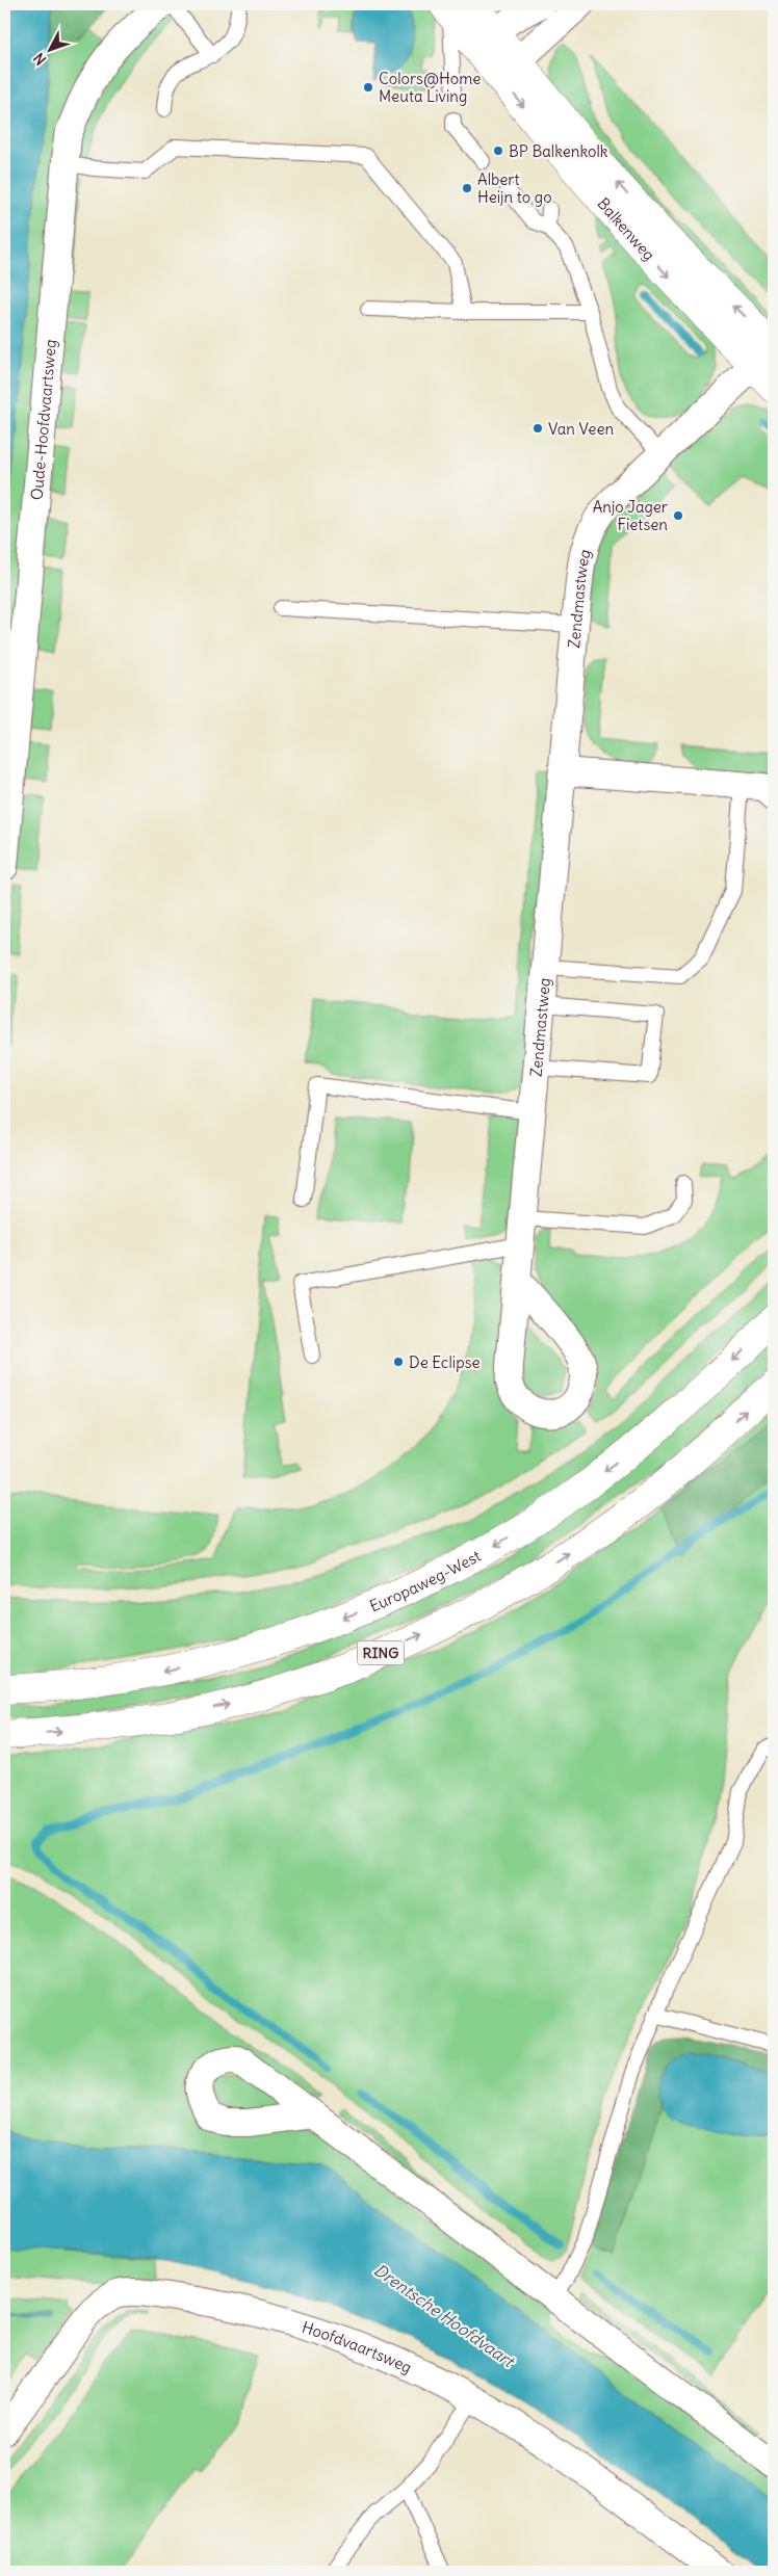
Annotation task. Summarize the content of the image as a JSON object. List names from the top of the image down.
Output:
{
  "streets": {
    "main road": ["Balkenweg", "Europaweg-West", "RING"],
    "street": ["Oude-Hoofdvaartsweg", "Zendmastweg", "Hoofdvaartsweg"]
  },
  "crossings": [
    ["Balkenweg", "Zendmastweg"]
  ],
  "water": ["Drentsche Hoofdvaart"],
  "places": [
    "Colors@Home Meuta Living",
    "BP Balkenkolk",
    "Albert Heijn to go",
    "Van Veen",
    "Anjo Jager Fietsen",
    "De Eclipse"
  ],
  "north": "bottom left"
}
